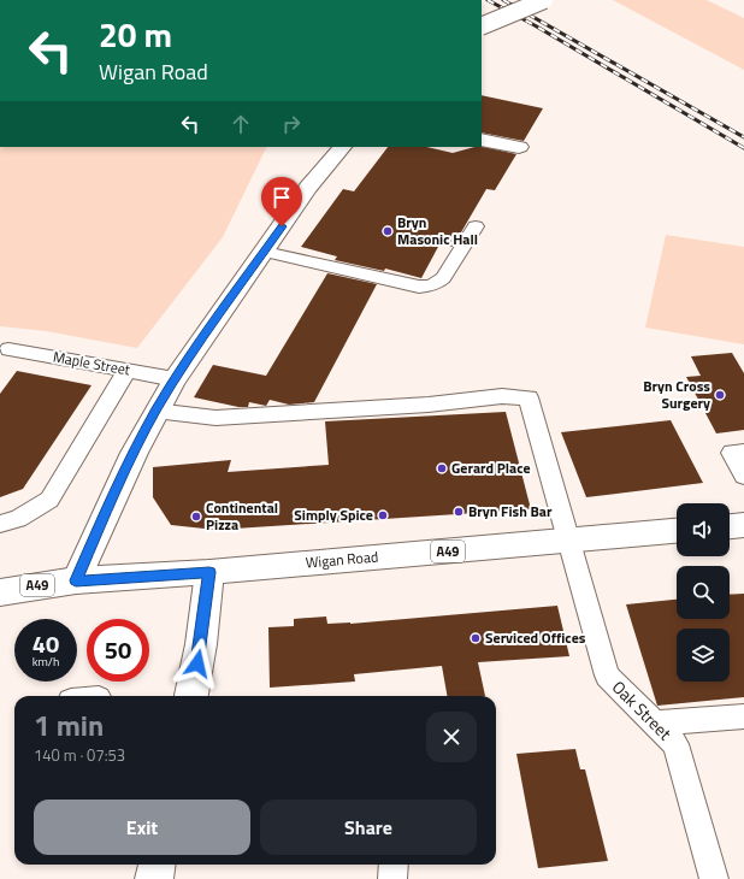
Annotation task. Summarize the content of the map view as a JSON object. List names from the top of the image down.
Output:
{
  "streets": {
    "main road": ["A49", "Wigan Road"],
    "lane": ["Maple Street", "Oak Street"]
  },
  "crossings": [
    ["Wigan Road", "Oak Street"]
  ],
  "places": [
    "Bryn Masonic Hall",
    "Bryn Cross Surgery",
    "Gerard Place",
    "Bryn Fish Bar",
    "Simply Spice",
    "Continental Pizza",
    "Serviced Offices"
  ],
  "page": {
    "turn": ["20 m", "Wigan Road"],
    "speed": "40 km/h",
    "limit": "50",
    "heading": ["1 min", "140 m · 07:53"],
    "buttons": ["Exit", "Share"]
  }
}
